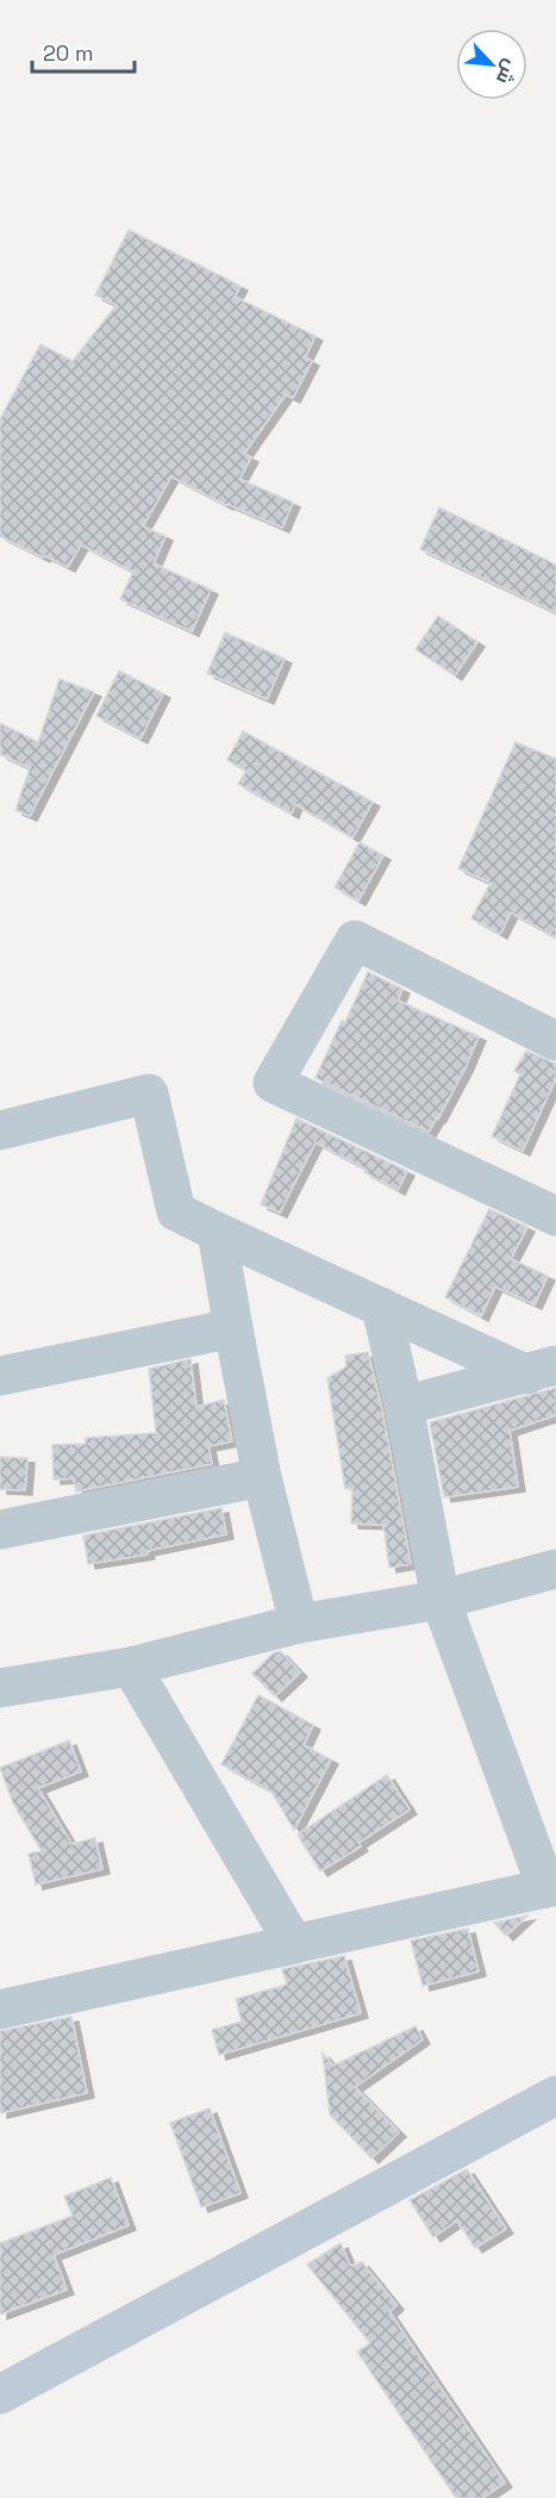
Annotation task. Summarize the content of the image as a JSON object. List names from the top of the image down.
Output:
{
  "scale_bar": "20 m",
  "north": "bottom right"
}
